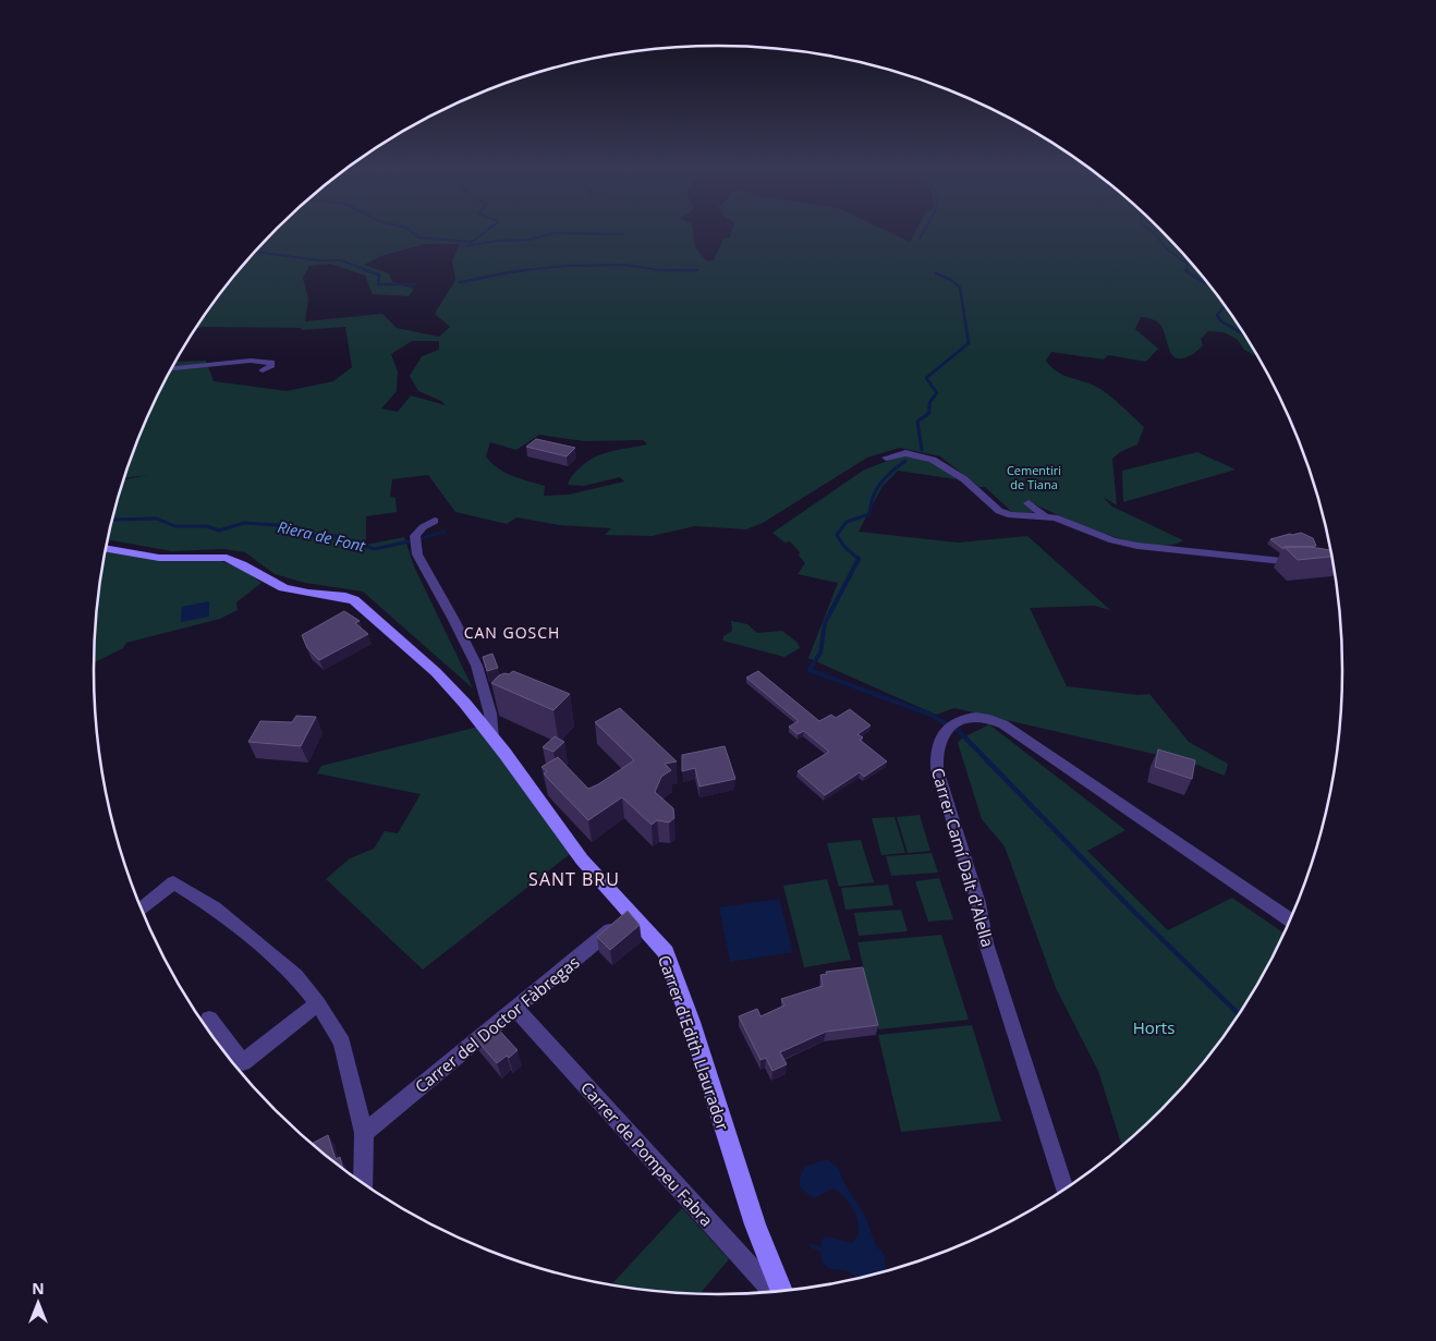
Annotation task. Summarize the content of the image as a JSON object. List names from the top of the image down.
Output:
{
  "streets": {
    "street": [
      "Carrer Camí Dalt d'Alella",
      "Carrer del Doctor Fàbregas",
      "Carrer d'Edith Llaurador",
      "Carrer de Pompeu Fabra"
    ]
  },
  "crossings": [
    ["Carrer del Doctor Fàbregas", "Carrer d'Edith Llaurador"],
    ["Carrer del Doctor Fàbregas", "Carrer de Pompeu Fabra"]
  ],
  "districts": ["CAN GOSCH", "SANT BRU"],
  "water": ["Riera de Font"],
  "parks": ["Cementiri de Tiana", "Horts"],
  "north": "top"
}
